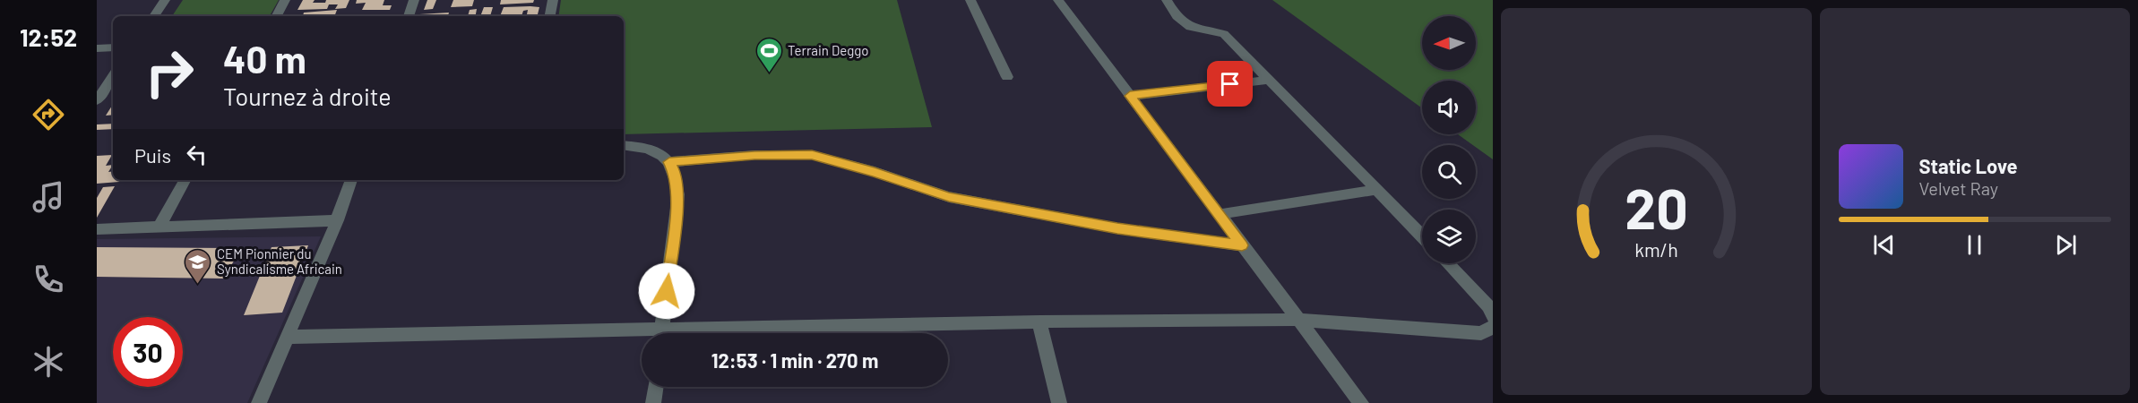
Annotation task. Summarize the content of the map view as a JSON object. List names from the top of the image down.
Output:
{
  "places": {
    "sports": ["Terrain Deggo"],
    "school or university": ["CEM Pionnier du Syndicalisme Africain"]
  },
  "north": "left",
  "page": {
    "tabs": "12:52",
    "turn": ["40 m", "Tournez à droite"],
    "then": "Puis",
    "song": ["Static Love", "Velvet Ray"],
    "limit": "30",
    "trip": "12:53 · 1 min · 270 m",
    "gauge": ["20", "km/h"]
  }
}
